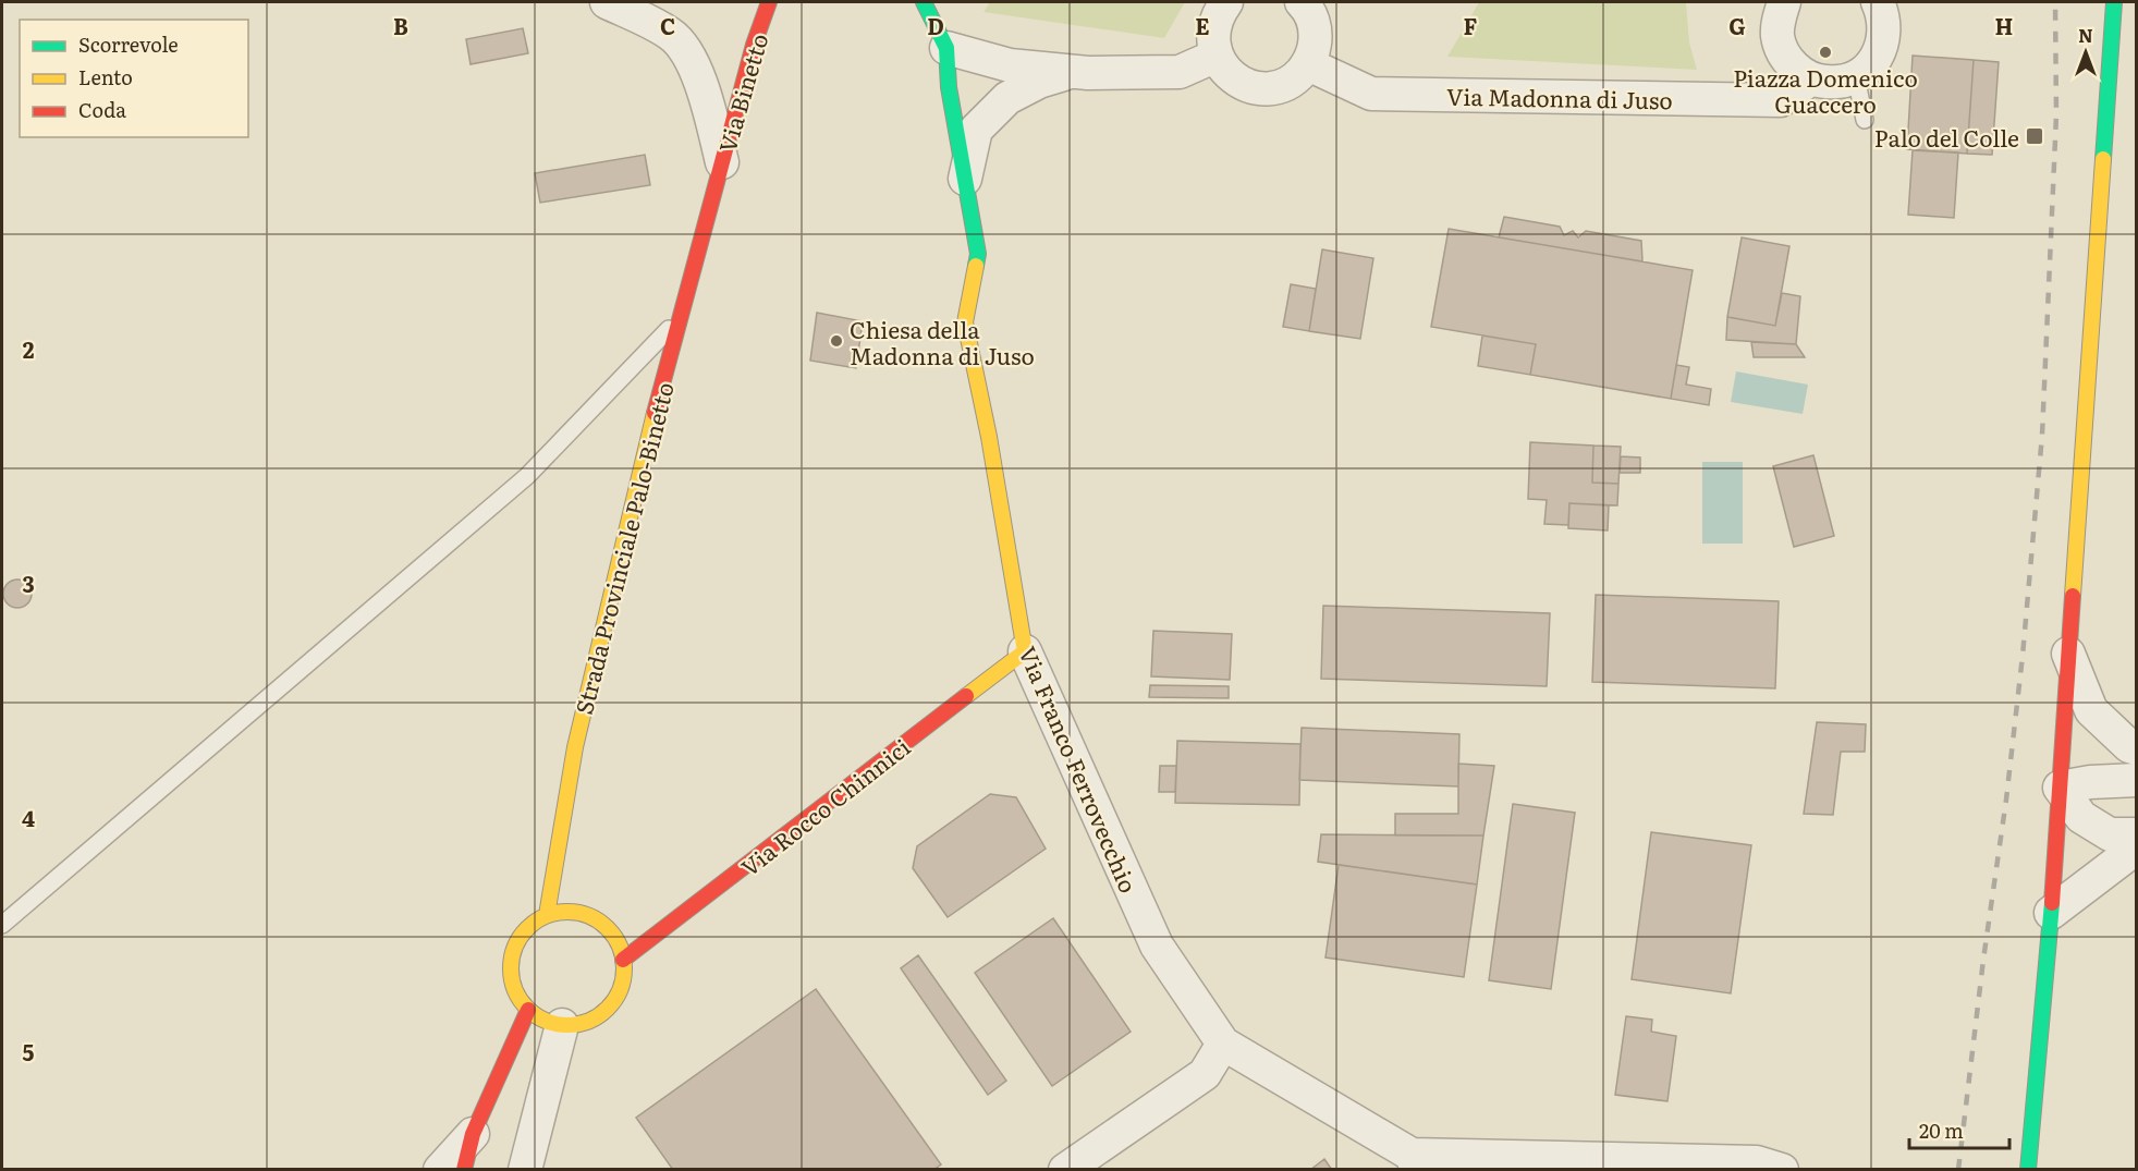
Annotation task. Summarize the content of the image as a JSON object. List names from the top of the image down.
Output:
{
  "streets": {
    "street": [
      "Via Binetto",
      "Via Madonna di Juso",
      "Strada Provinciale Palo-Binetto",
      "Via Franco Ferrovecchio",
      "Via Rocco Chinnici"
    ]
  },
  "crossings": [
    ["Via Binetto", "Strada Provinciale Palo-Binetto"],
    ["Strada Provinciale Palo-Binetto", "Via Rocco Chinnici"],
    ["Via Franco Ferrovecchio", "Via Rocco Chinnici"]
  ],
  "places": {
    "other": ["Piazza Domenico Guaccero", "Chiesa della Madonna di Juso"],
    "transit": ["Palo del Colle"]
  },
  "legend": ["Scorrevole", "Lento", "Coda"],
  "scale_bar": "20 m",
  "north": "top",
  "grid": {
    "columns": [
      "B",
      "C",
      "D",
      "E",
      "F",
      "G",
      "H"
    ],
    "rows": [
      "2",
      "3",
      "4",
      "5"
    ]
  }
}
